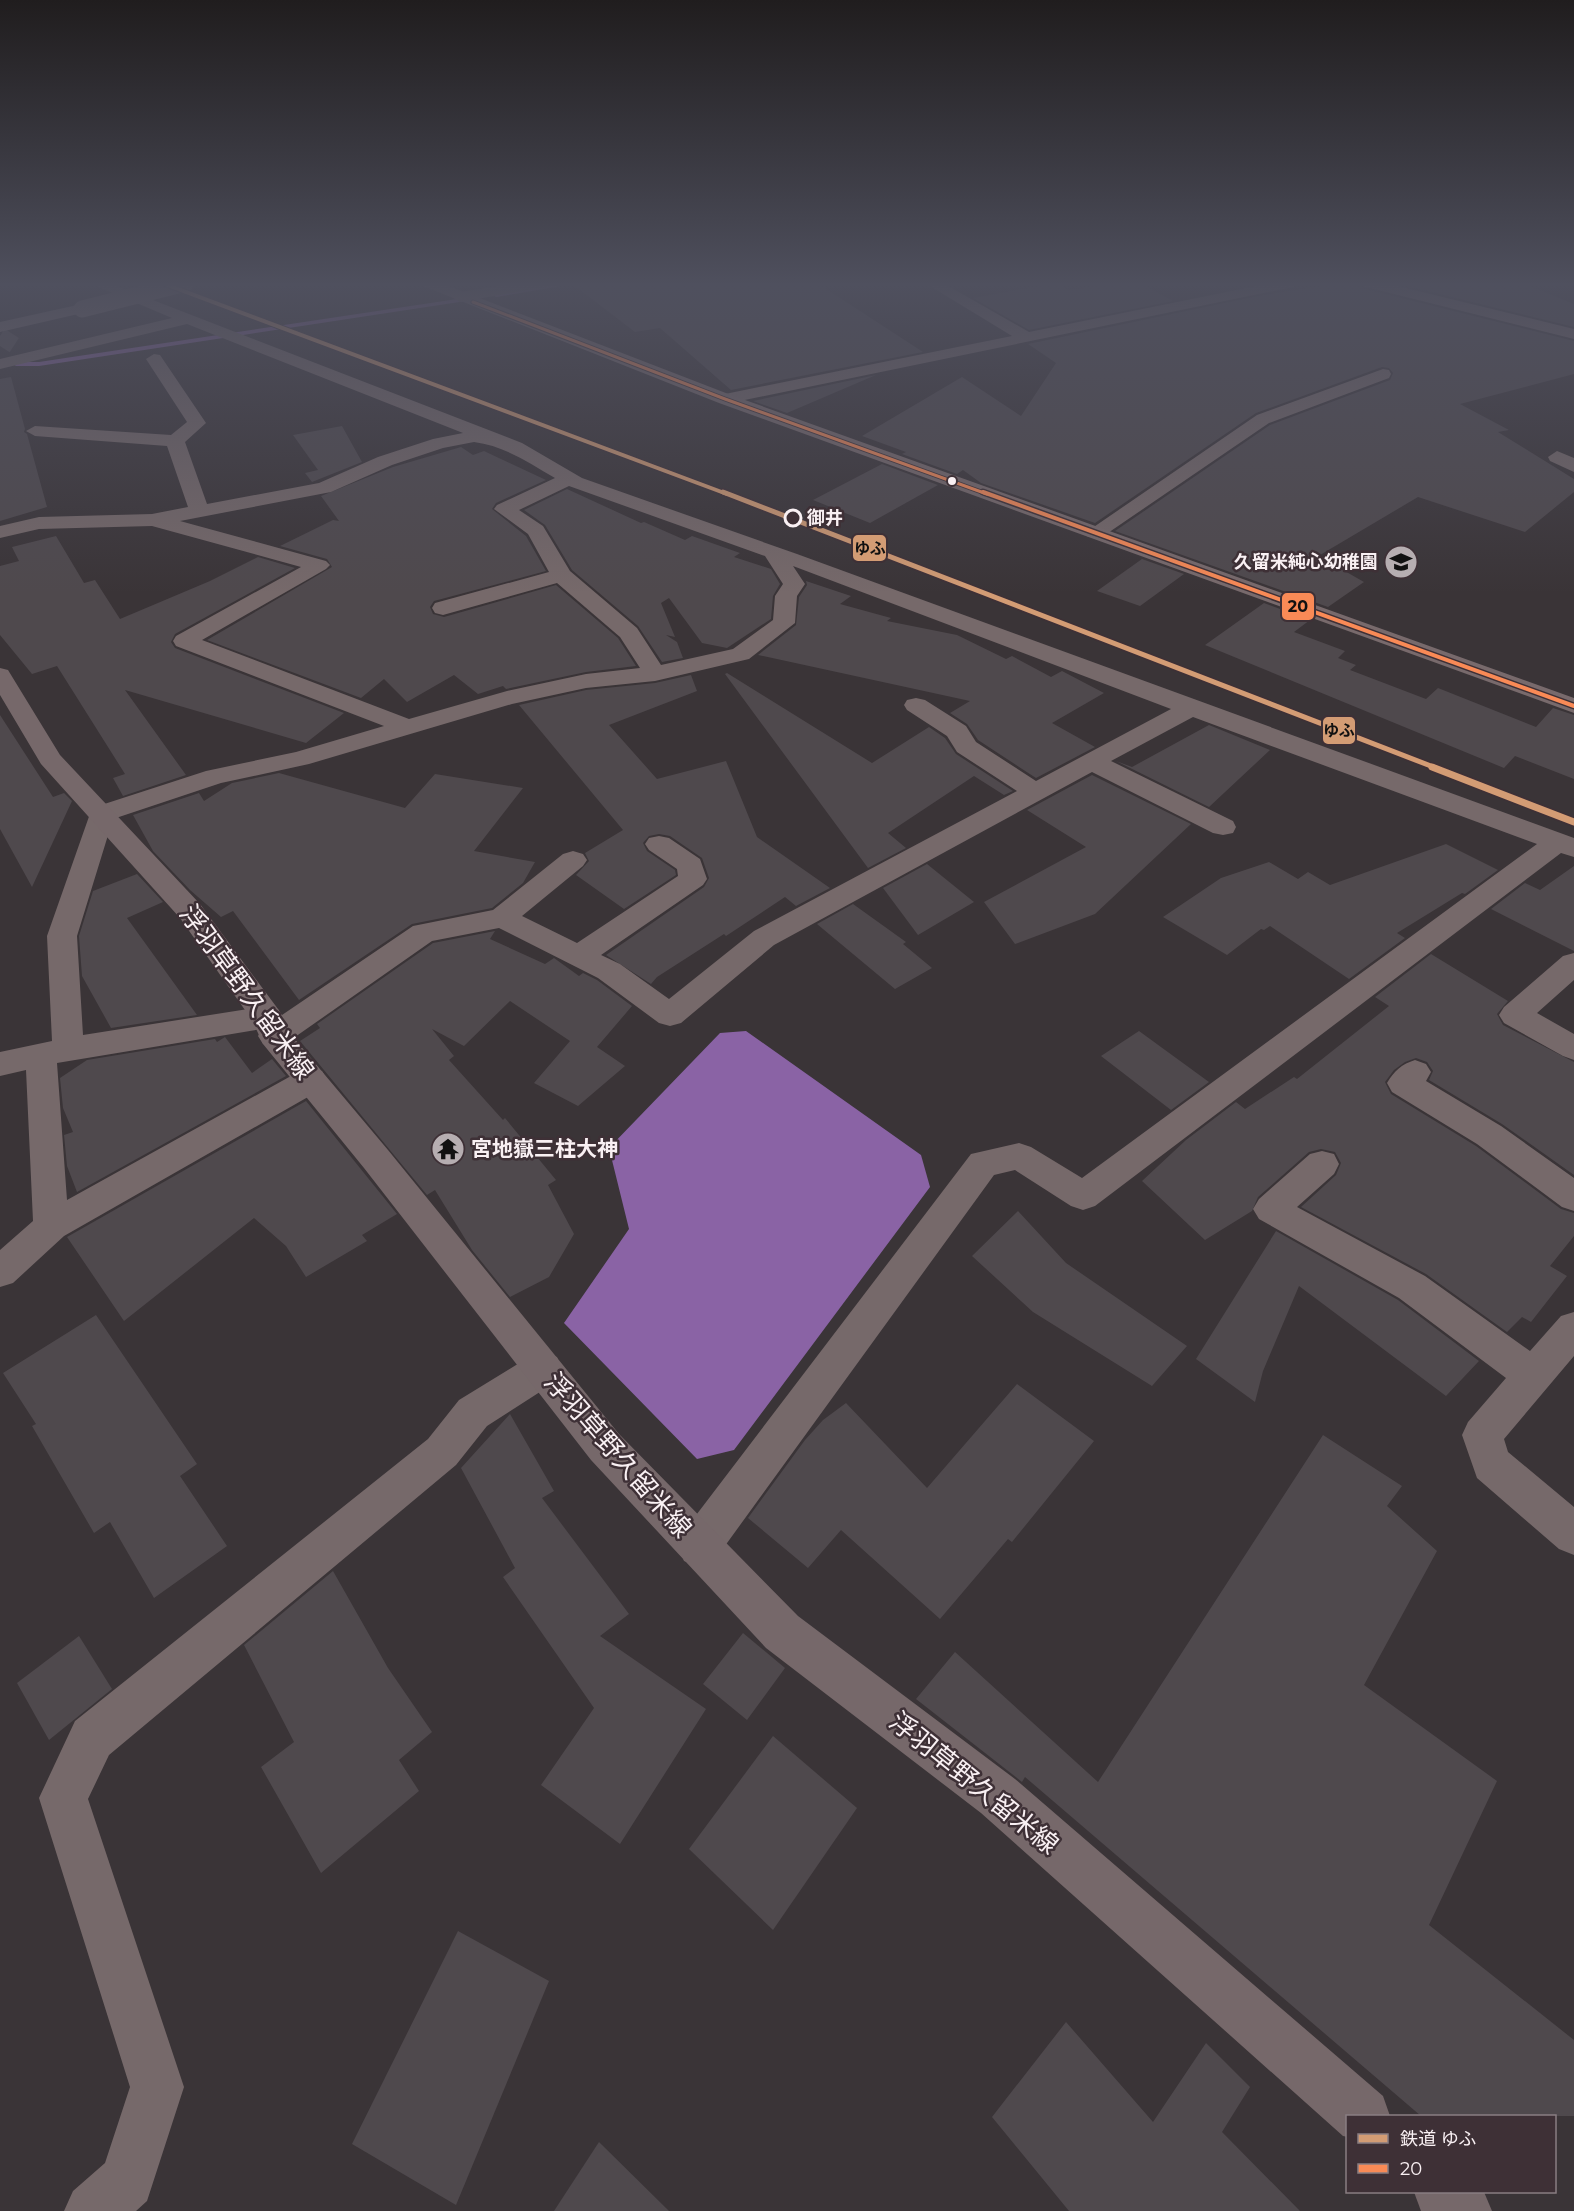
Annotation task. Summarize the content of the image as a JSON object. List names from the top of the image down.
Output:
{
  "streets": {
    "main road": ["浮羽草野久留米線"]
  },
  "places": {
    "other": ["御井"],
    "school or university": ["久留米純心幼稚園"],
    "temple": ["宮地嶽三柱大神"]
  },
  "lines": ["rail line ゆふ", "transit line 20"],
  "legend": ["鉄道 ゆふ", "20"]
}
